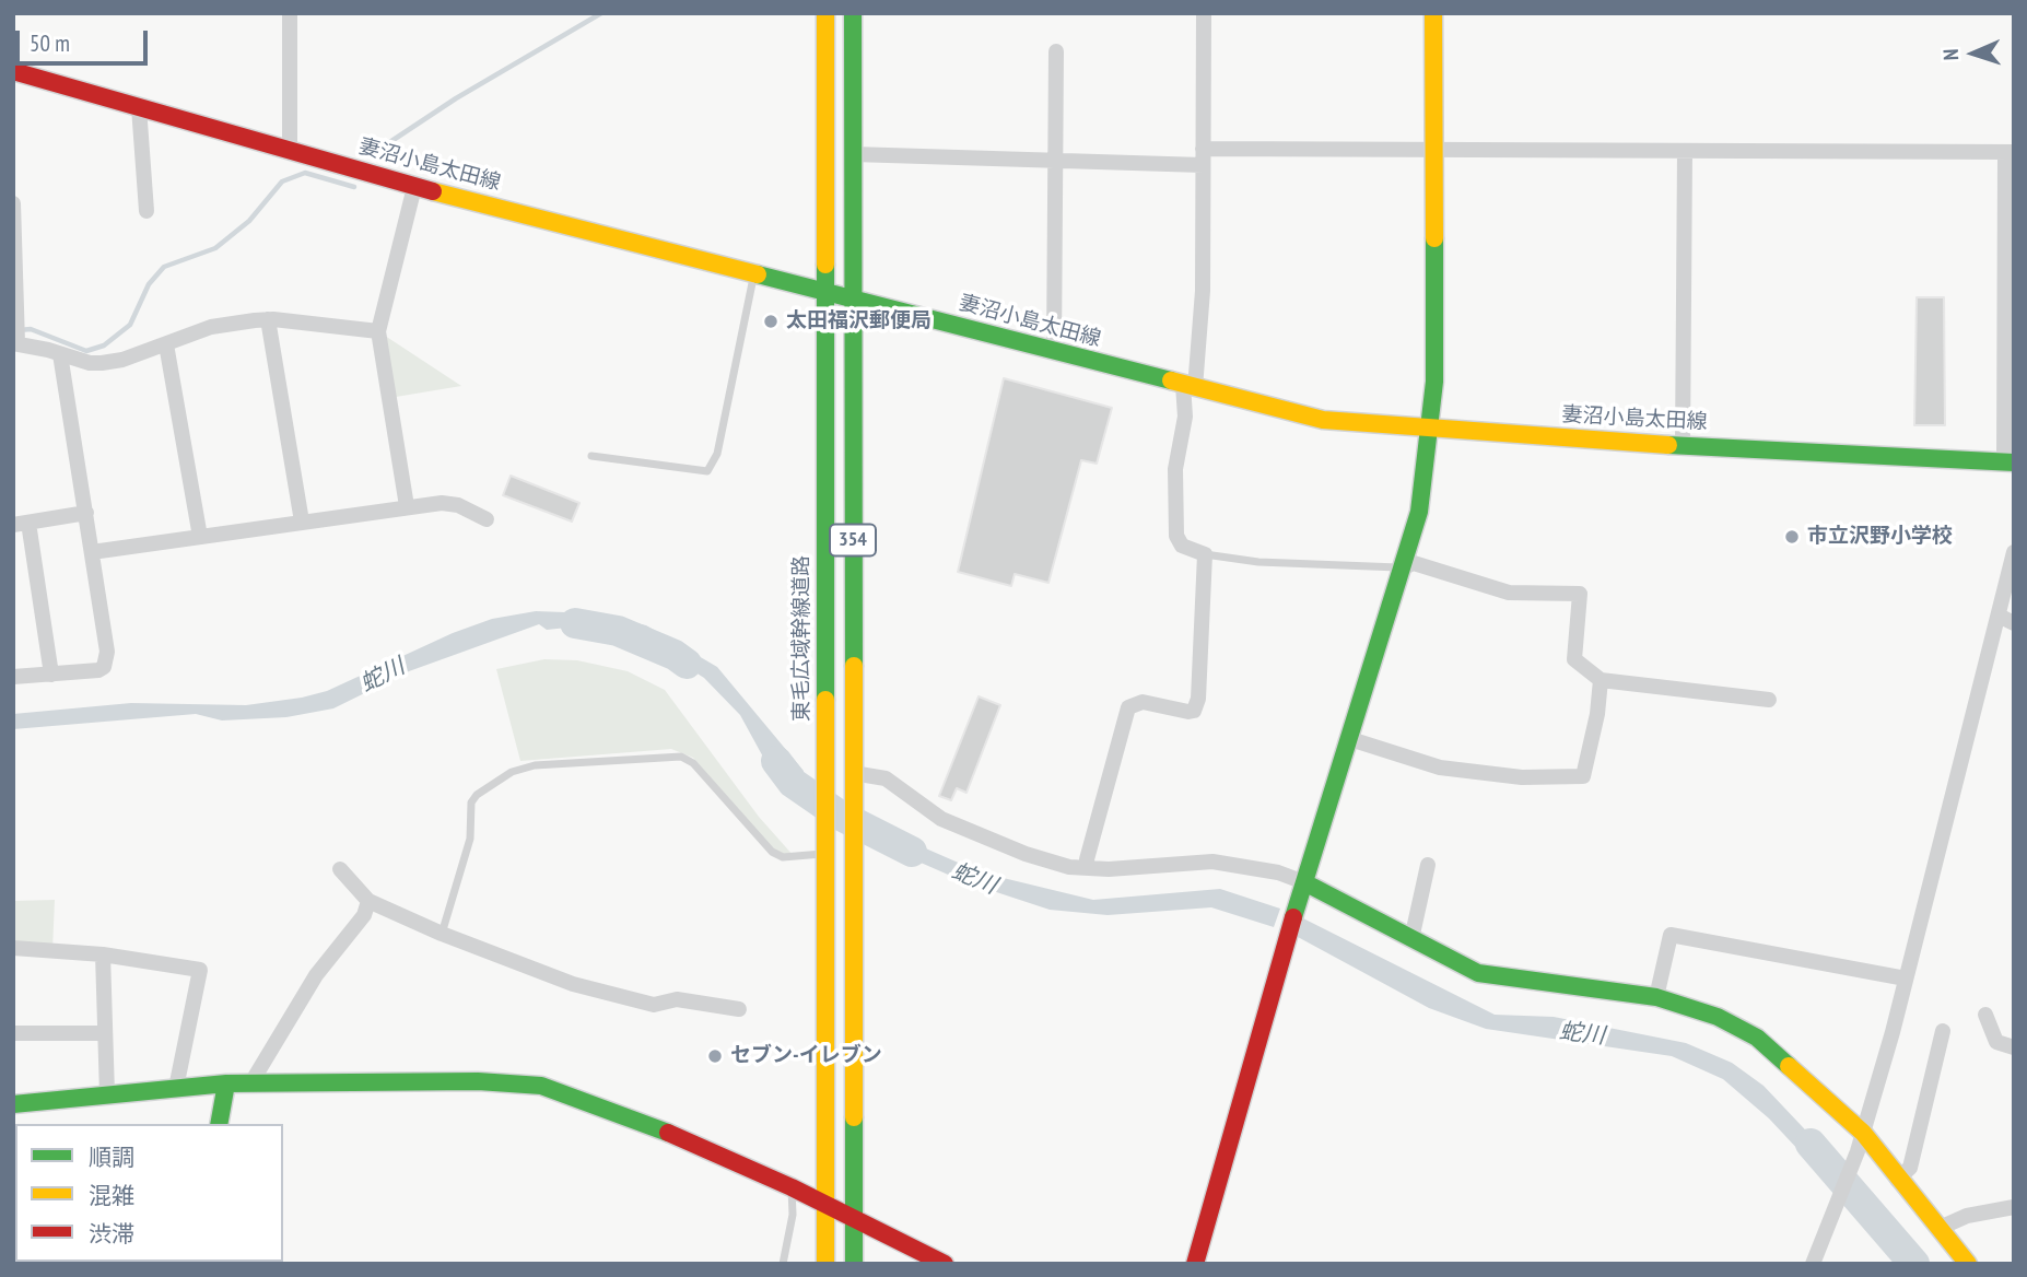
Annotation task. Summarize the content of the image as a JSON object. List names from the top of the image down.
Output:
{
  "streets": {
    "main road": ["妻沼小島太田線", "354", "東毛広域幹線道路"]
  },
  "crossings": [
    ["妻沼小島太田線", "354"],
    ["妻沼小島太田線", "東毛広域幹線道路"]
  ],
  "water": ["蛇川"],
  "places": ["太田福沢郵便局", "市立沢野小学校", "セブン-イレブン"],
  "legend": ["順調", "混雑", "渋滞"],
  "scale_bar": "50 m",
  "north": "left"
}
